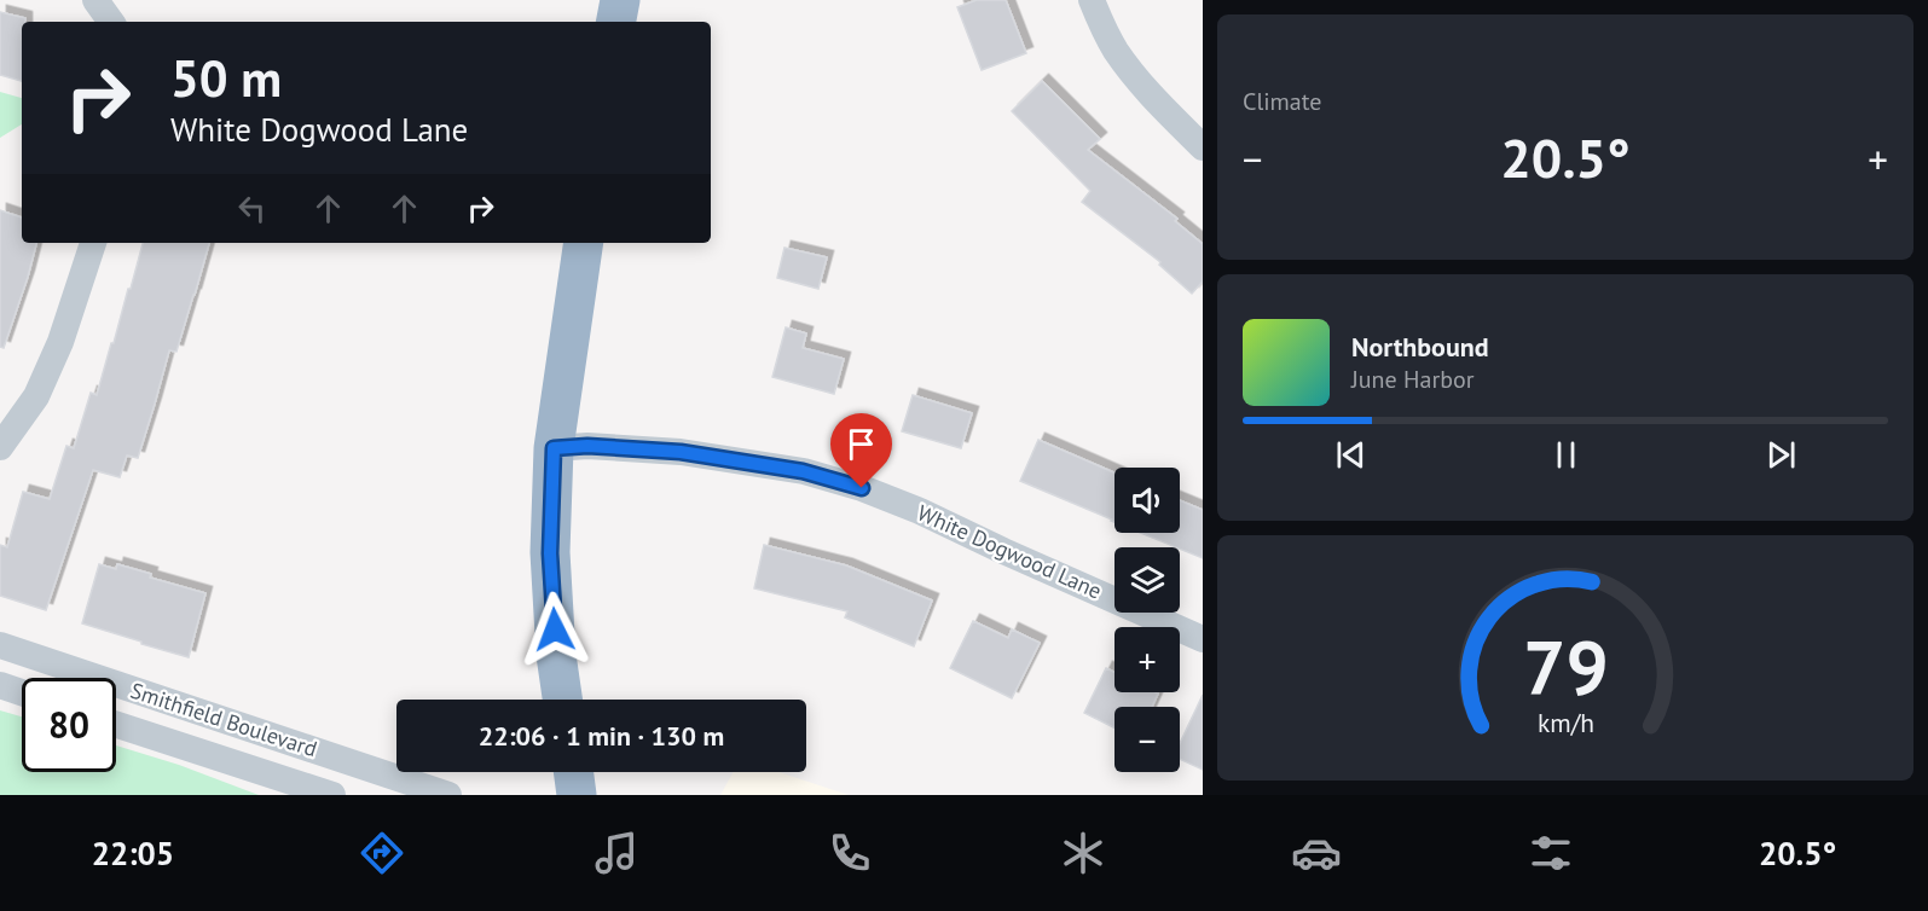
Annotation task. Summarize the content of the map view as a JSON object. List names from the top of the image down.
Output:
{
  "streets": {
    "street": ["White Dogwood Lane", "Smithfield Boulevard"]
  },
  "page": {
    "tile": "Climate",
    "turn": ["50 m", "White Dogwood Lane"],
    "heat": ["−", "20.5°", "+"],
    "song": ["Northbound", "June Harbor"],
    "map_buttons": ["+", "−"],
    "limit": "80",
    "trip": "22:06 · 1 min · 130 m",
    "tabs": ["22:05", "20.5°"],
    "gauge": ["79", "km/h"]
  }
}
